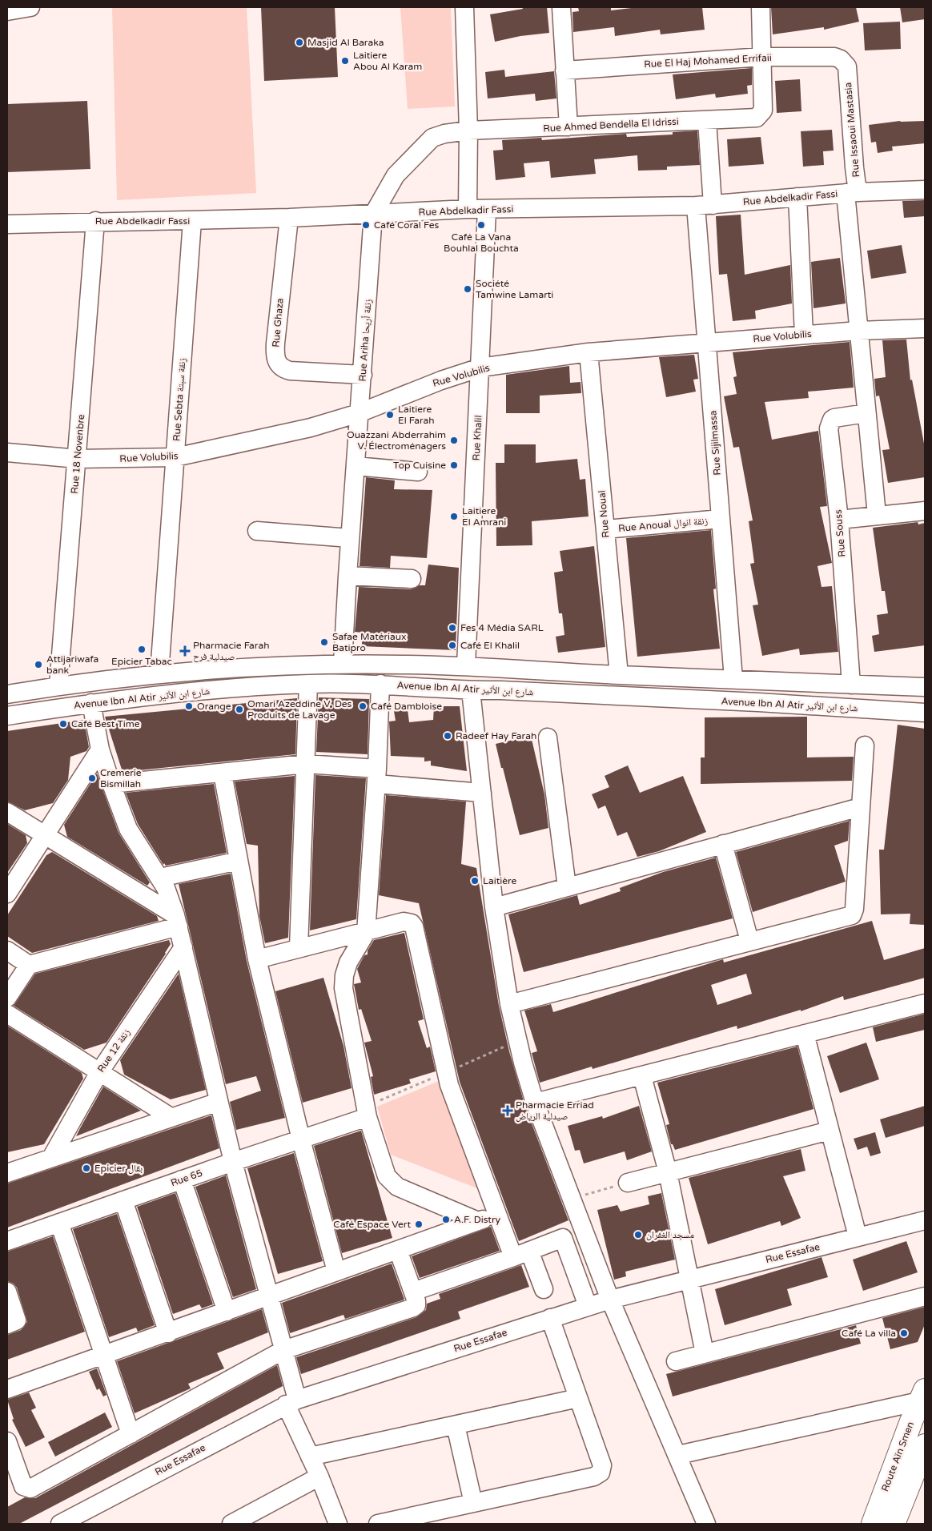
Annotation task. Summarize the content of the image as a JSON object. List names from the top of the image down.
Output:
{
  "streets": {
    "main road": ["Route Aïn Smen"],
    "street": [
      "Rue El Haj Mohamed Errifaii",
      "Rue Ahmed Bendella El Idrissi",
      "Rue Issaoui Mastasia",
      "Rue Abdelkadir Fassi",
      "Rue Ghaza",
      "Rue Volubilis",
      "Rue Ariha زنقة أريحا",
      "Rue Sebta زنقة سبتة",
      "Rue Khalil",
      "Rue Sijilmassa",
      "Rue 18 Novenbre",
      "Rue Noual",
      "Rue Anoual زنقة انوال",
      "Rue Souss",
      "Avenue Ibn Al Atir شارع ابن الأثير",
      "Rue 12 زنقة",
      "Rue 65",
      "Rue Essafae"
    ]
  },
  "crossings": [
    ["Rue El Haj Mohamed Errifaii", "Rue Ahmed Bendella El Idrissi"],
    ["Rue El Haj Mohamed Errifaii", "Rue Issaoui Mastasia"],
    ["Rue Ahmed Bendella El Idrissi", "Rue Abdelkadir Fassi"],
    ["Rue Ahmed Bendella El Idrissi", "Rue Ariha زنقة أريحا"],
    ["Rue Ahmed Bendella El Idrissi", "Rue Sijilmassa"],
    ["Rue Issaoui Mastasia", "Rue Abdelkadir Fassi"],
    ["Rue Issaoui Mastasia", "Rue Volubilis"],
    ["Rue Abdelkadir Fassi", "Rue Ghaza"],
    ["Rue Abdelkadir Fassi", "Rue Ariha زنقة أريحا"],
    ["Rue Abdelkadir Fassi", "Rue Sebta زنقة سبتة"],
    ["Rue Abdelkadir Fassi", "Rue Khalil"],
    ["Rue Abdelkadir Fassi", "Rue Sijilmassa"],
    ["Rue Abdelkadir Fassi", "Rue 18 Novenbre"],
    ["Rue Ghaza", "Rue Ariha زنقة أريحا"],
    ["Rue Volubilis", "Rue Ariha زنقة أريحا"],
    ["Rue Volubilis", "Rue Sebta زنقة سبتة"],
    ["Rue Volubilis", "Rue Khalil"],
    ["Rue Volubilis", "Rue Sijilmassa"],
    ["Rue Volubilis", "Rue 18 Novenbre"],
    ["Rue Volubilis", "Rue Noual"],
    ["Rue Ariha زنقة أريحا", "Avenue Ibn Al Atir شارع ابن الأثير"],
    ["Rue Sebta زنقة سبتة", "Avenue Ibn Al Atir شارع ابن الأثير"],
    ["Rue Khalil", "Avenue Ibn Al Atir شارع ابن الأثير"],
    ["Rue Sijilmassa", "Rue Anoual زنقة انوال"],
    ["Rue Sijilmassa", "Avenue Ibn Al Atir شارع ابن الأثير"],
    ["Rue 18 Novenbre", "Avenue Ibn Al Atir شارع ابن الأثير"],
    ["Rue Noual", "Rue Anoual زنقة انوال"],
    ["Rue Noual", "Avenue Ibn Al Atir شارع ابن الأثير"],
    ["Rue Souss", "Avenue Ibn Al Atir شارع ابن الأثير"]
  ],
  "places": {
    "other": [
      "Masjid Al Baraka",
      "Laitiere Abou Al Karam",
      "Café Coral Fes",
      "Café La Vana Bouhlal Bouchta",
      "Société Tamwine Lamarti",
      "Laitiere El Farah",
      "Ouazzani Abderrahim V. Électroménagers",
      "Top Cuisine",
      "Laitiere El Amrani",
      "Fes 4 Média SARL",
      "Safae Matériaux Batipro",
      "Café El Khalil",
      "Epicier Tabac",
      "Attijariwafa bank",
      "Orange",
      "Café Dambloise",
      "Omari Azeddine V. Des Produits de Lavage",
      "Café Best Time",
      "Radeef Hay Farah",
      "Cremerie Bismillah",
      "Laitière",
      "Epicier بقال",
      "A.F. Distry",
      "Café Espace Vert",
      "مسجد الغفران",
      "Café La villa"
    ],
    "health": ["Pharmacie Farah صيدلية فرح", "Pharmacie Erriad صيدلية الرياض"]
  }
}
